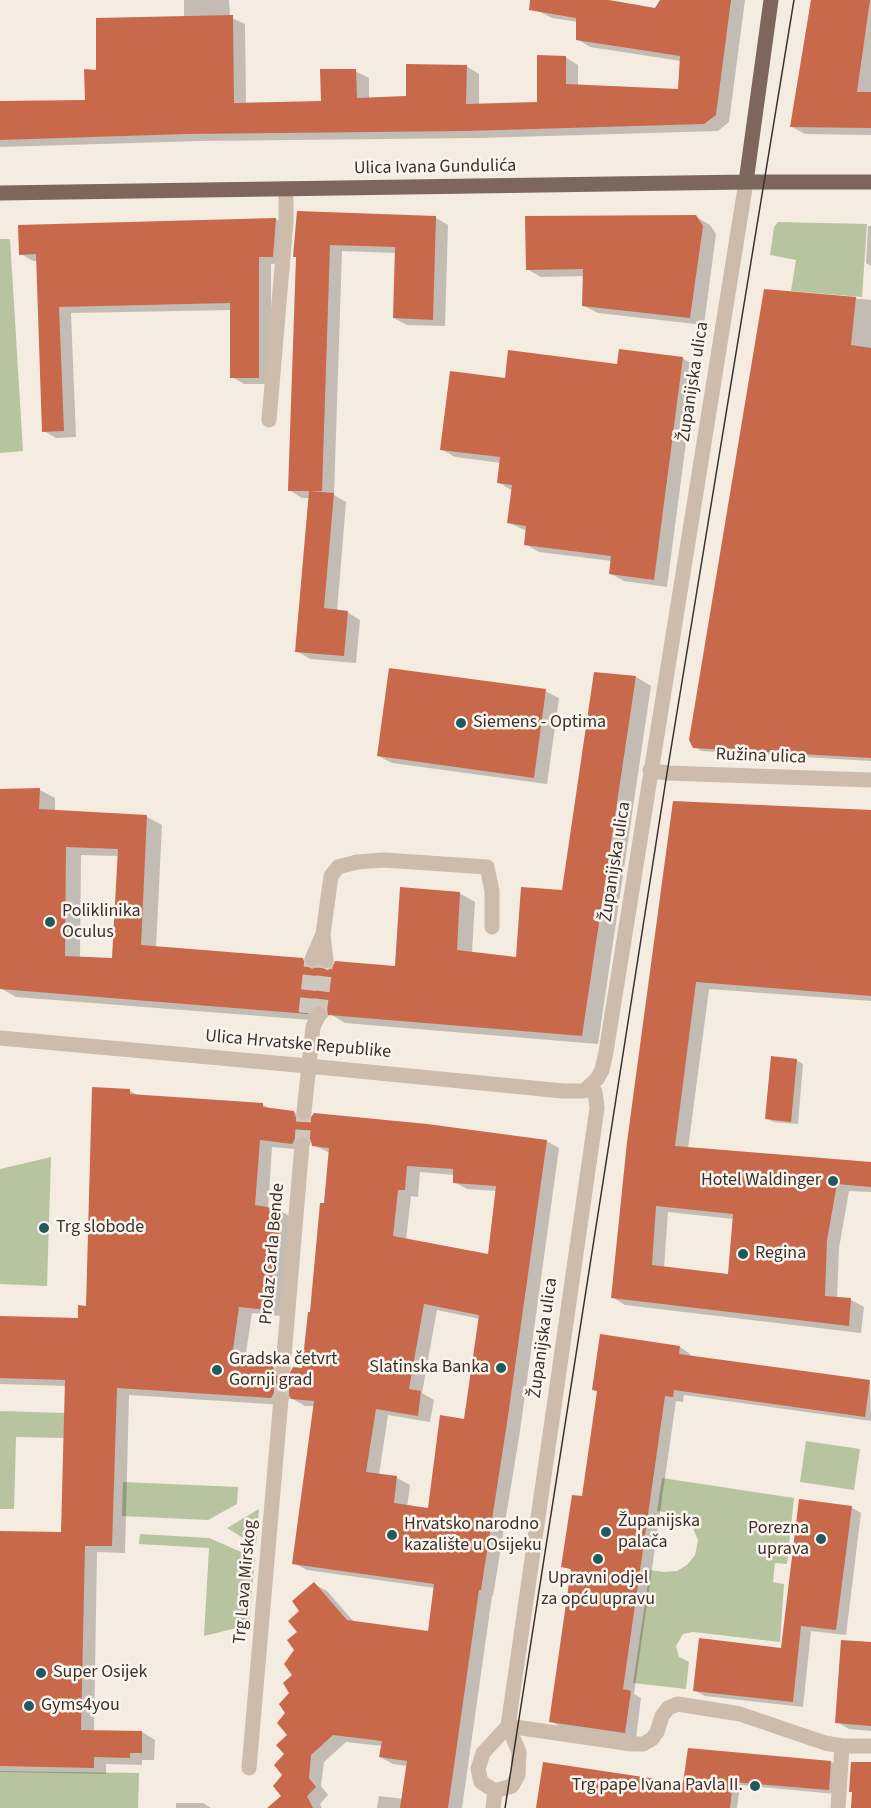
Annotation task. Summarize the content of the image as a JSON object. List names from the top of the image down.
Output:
{
  "streets": {
    "main road": ["Ulica Ivana Gundulića", "Županijska ulica"],
    "street": [
      "Ružina ulica",
      "Ulica Hrvatske Republike",
      "Prolaz Carla Bende",
      "Trg Lava Mirskog"
    ]
  },
  "crossings": [
    ["Ulica Ivana Gundulića", "Županijska ulica"],
    ["Županijska ulica", "Ružina ulica"],
    ["Županijska ulica", "Ulica Hrvatske Republike"]
  ],
  "places": [
    "Siemens - Optima",
    "Poliklinika Oculus",
    "Hotel Waldinger",
    "Trg slobode",
    "Regina",
    "Slatinska Banka",
    "Gradska četvrt Gornji grad",
    "Županijska palača",
    "Hrvatsko narodno kazalište u Osijeku",
    "Porezna uprava",
    "Upravni odjel za opću upravu",
    "Super Osijek",
    "Gyms4you",
    "Trg pape Ivana Pavla II."
  ]
}
